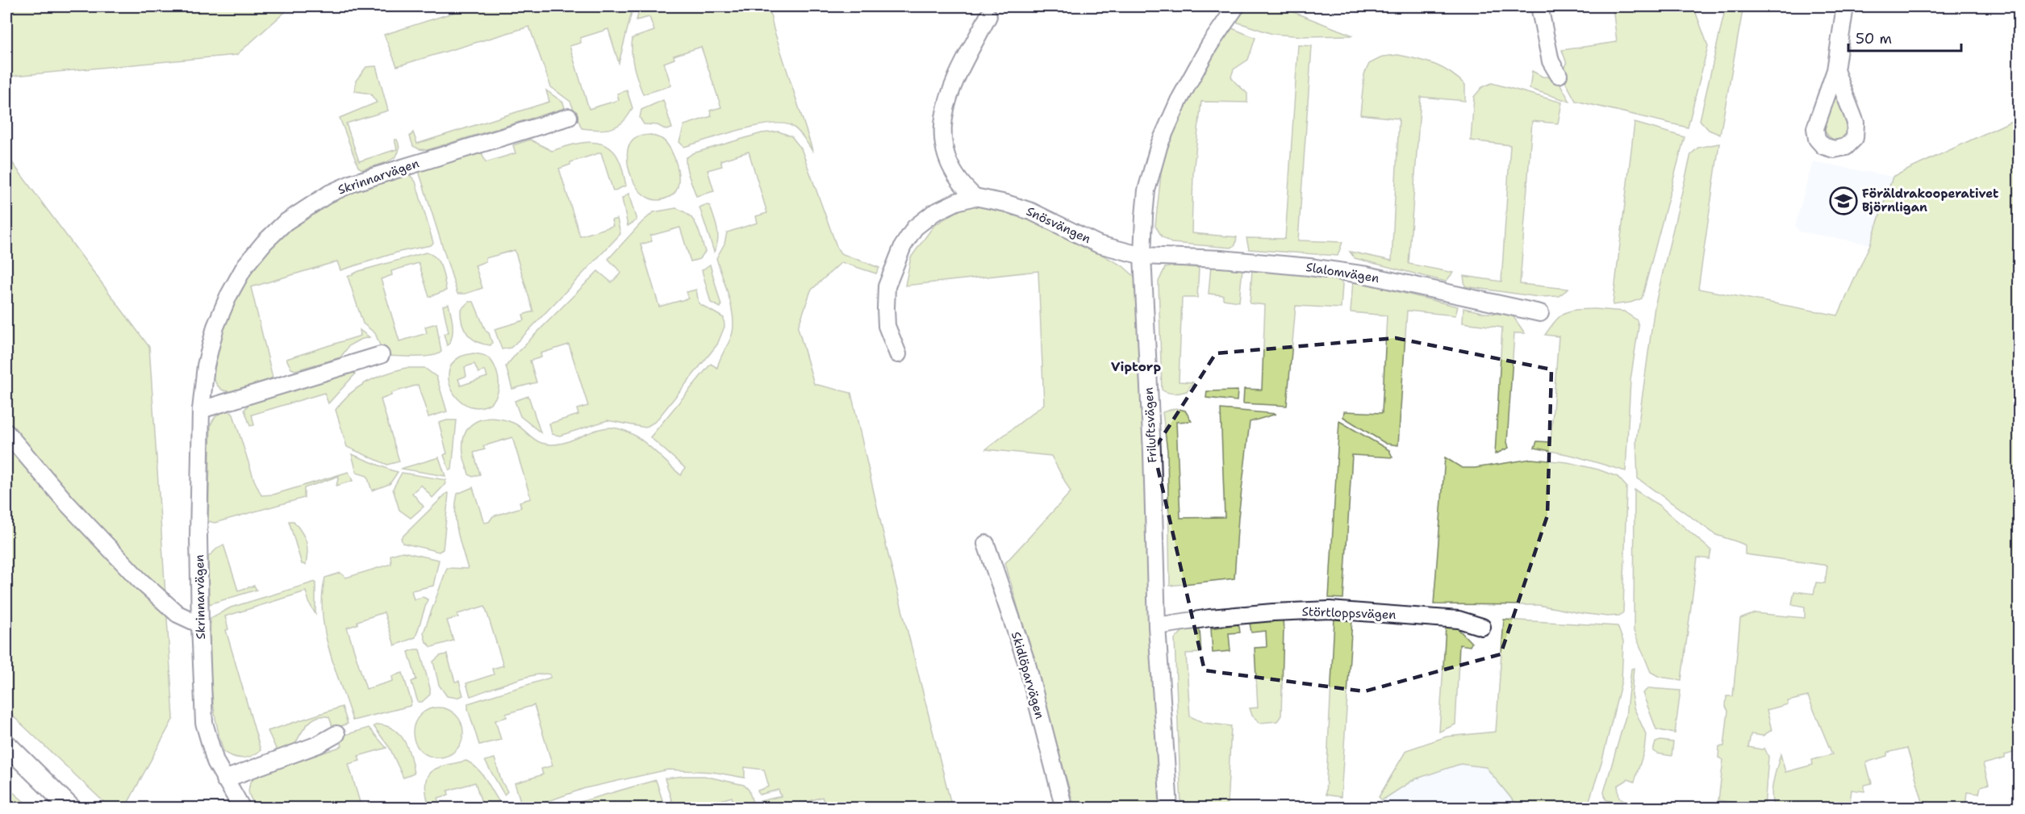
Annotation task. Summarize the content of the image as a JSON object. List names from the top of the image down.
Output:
{
  "streets": {
    "street": [
      "Skrinnarvägen",
      "Snösvängen",
      "Slalomvägen",
      "Friluftsvägen",
      "Störtloppsvägen",
      "Skidlöparvägen"
    ]
  },
  "crossings": [
    ["Snösvängen", "Slalomvägen"],
    ["Snösvängen", "Friluftsvägen"],
    ["Slalomvägen", "Friluftsvägen"],
    ["Friluftsvägen", "Störtloppsvägen"]
  ],
  "districts": ["Viptorp"],
  "places": {
    "school or university": ["Föräldrakooperativet Björnligan"]
  },
  "scale_bar": "50 m"
}
